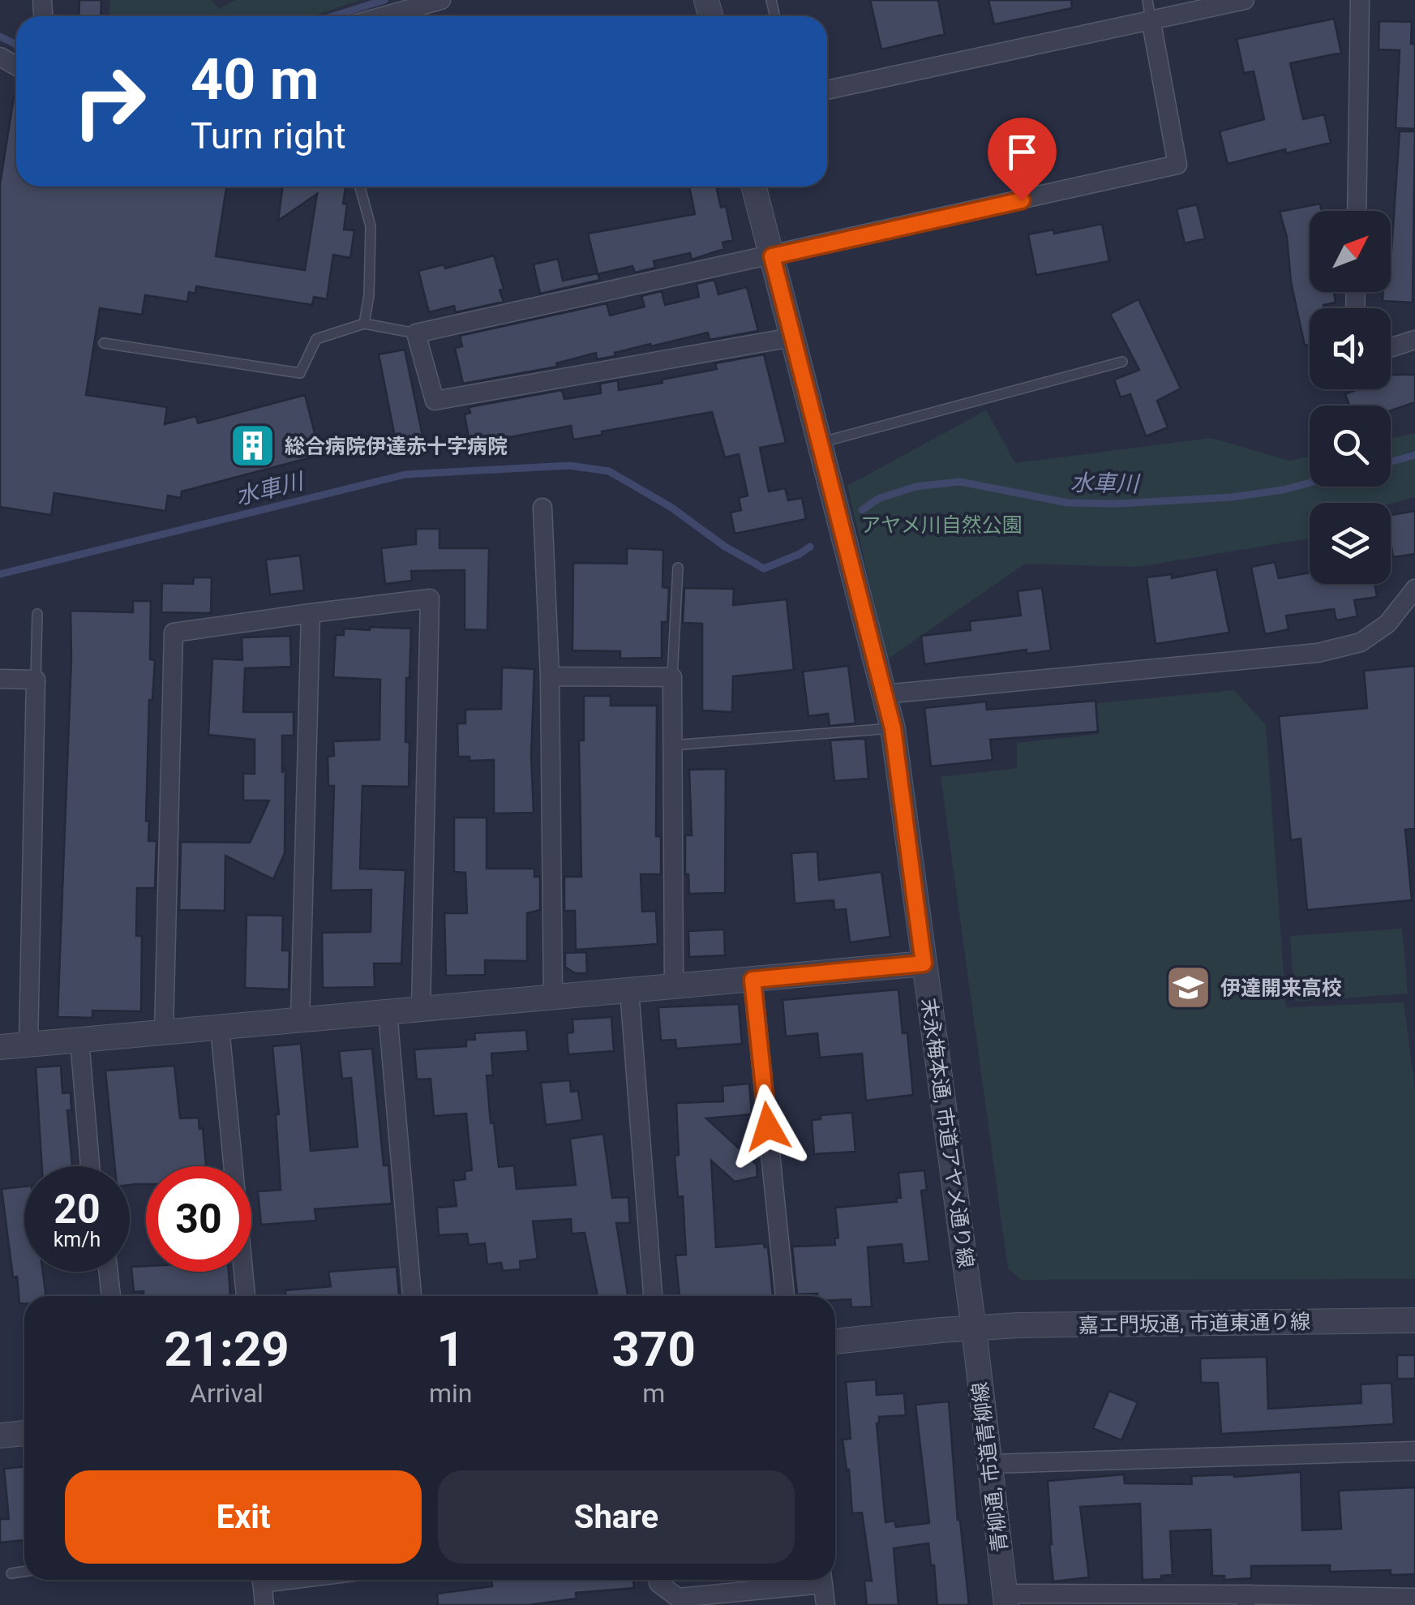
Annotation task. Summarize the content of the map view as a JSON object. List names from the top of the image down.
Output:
{
  "streets": {
    "street": ["末永梅本通, 市道アヤメ通り線", "嘉エ門坂通, 市道東通り線", "青柳通, 市道青柳線"]
  },
  "crossings": [
    ["末永梅本通, 市道アヤメ通り線", "嘉エ門坂通, 市道東通り線"],
    ["末永梅本通, 市道アヤメ通り線", "青柳通, 市道青柳線"],
    ["嘉エ門坂通, 市道東通り線", "青柳通, 市道青柳線"]
  ],
  "water": ["水車川"],
  "parks": ["アヤメ川自然公園"],
  "places": {
    "building": ["総合病院伊達赤十字病院"],
    "school or university": ["伊達開来高校"]
  },
  "north": "top right",
  "page": {
    "turn": ["40 m", "Turn right"],
    "speed": "20 km/h",
    "limit": "30",
    "eta": [
      "21:29",
      "Arrival",
      "1",
      "min",
      "370",
      "m"
    ],
    "buttons": ["Exit", "Share"]
  }
}
